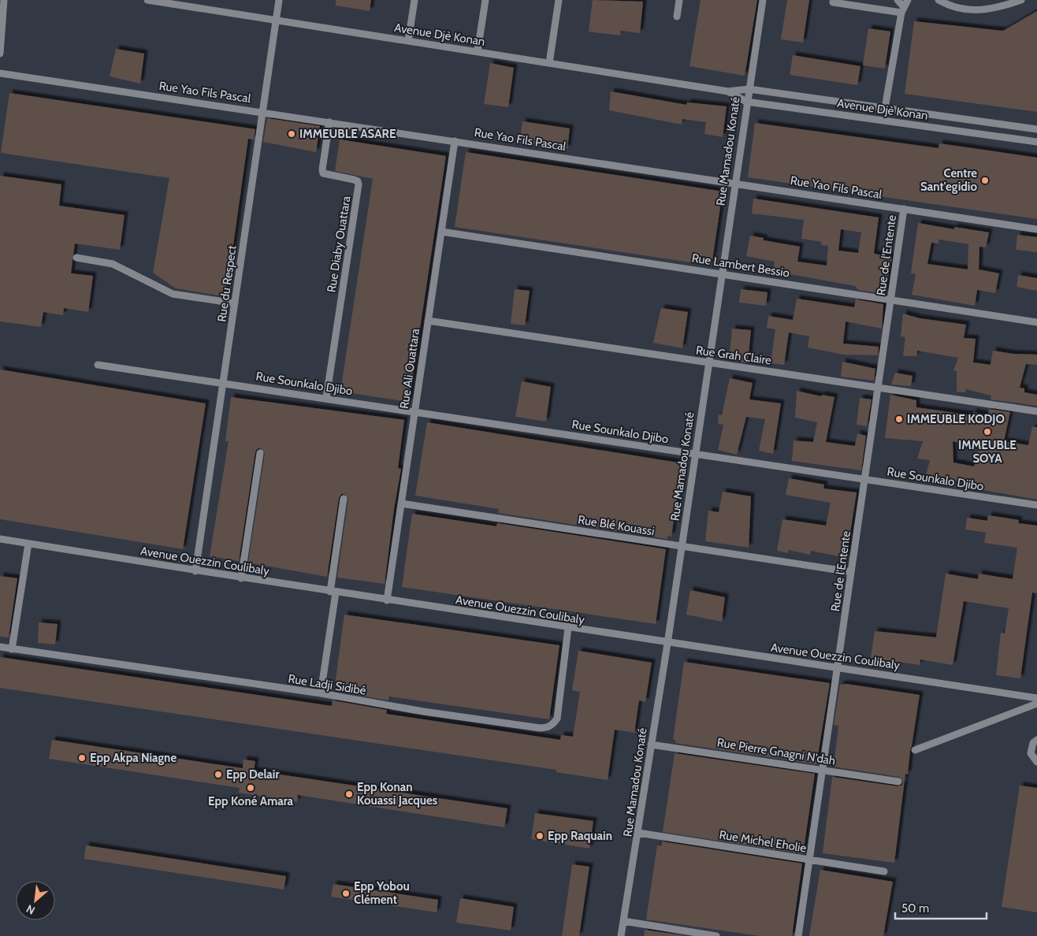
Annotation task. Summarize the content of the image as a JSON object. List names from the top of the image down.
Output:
{
  "streets": {
    "street": [
      "Avenue Djè Konan",
      "Rue Yao Fils Pascal",
      "Rue Mamadou Konaté",
      "Rue Diaby Ouattara",
      "Rue de l'Entente",
      "Rue Lambert Bessio",
      "Rue du Respect",
      "Rue Grah Claire",
      "Rue Ali Ouattara",
      "Rue Sounkalo Djibo",
      "Rue Blé Kouassi",
      "Avenue Ouezzin Coulibaly",
      "Rue Ladji Sidibé",
      "Rue Pierre Gnagni N'dah",
      "Rue Michel Eholie"
    ]
  },
  "crossings": [
    ["Avenue Djè Konan", "Rue Mamadou Konaté"],
    ["Avenue Djè Konan", "Rue du Respect"],
    ["Rue Yao Fils Pascal", "Rue Mamadou Konaté"],
    ["Rue Yao Fils Pascal", "Rue Diaby Ouattara"],
    ["Rue Yao Fils Pascal", "Rue de l'Entente"],
    ["Rue Yao Fils Pascal", "Rue du Respect"],
    ["Rue Yao Fils Pascal", "Rue Ali Ouattara"],
    ["Rue Mamadou Konaté", "Rue Lambert Bessio"],
    ["Rue Mamadou Konaté", "Rue Grah Claire"],
    ["Rue Mamadou Konaté", "Rue Sounkalo Djibo"],
    ["Rue Mamadou Konaté", "Rue Blé Kouassi"],
    ["Rue Mamadou Konaté", "Avenue Ouezzin Coulibaly"],
    ["Rue Mamadou Konaté", "Rue Pierre Gnagni N'dah"],
    ["Rue Mamadou Konaté", "Rue Michel Eholie"],
    ["Rue Diaby Ouattara", "Rue Sounkalo Djibo"],
    ["Rue de l'Entente", "Rue Lambert Bessio"],
    ["Rue de l'Entente", "Rue Grah Claire"],
    ["Rue de l'Entente", "Rue Sounkalo Djibo"],
    ["Rue de l'Entente", "Rue Blé Kouassi"],
    ["Rue de l'Entente", "Avenue Ouezzin Coulibaly"],
    ["Rue de l'Entente", "Rue Pierre Gnagni N'dah"],
    ["Rue de l'Entente", "Rue Michel Eholie"],
    ["Rue Lambert Bessio", "Rue Ali Ouattara"],
    ["Rue du Respect", "Rue Sounkalo Djibo"],
    ["Rue du Respect", "Avenue Ouezzin Coulibaly"],
    ["Rue Grah Claire", "Rue Ali Ouattara"],
    ["Rue Ali Ouattara", "Rue Sounkalo Djibo"],
    ["Rue Ali Ouattara", "Rue Blé Kouassi"],
    ["Rue Ali Ouattara", "Avenue Ouezzin Coulibaly"],
    ["Avenue Ouezzin Coulibaly", "Rue Ladji Sidibé"]
  ],
  "places": [
    "IMMEUBLE ASARE",
    "Centre Sant'egidio",
    "IMMEUBLE KODJO",
    "IMMEUBLE SOYA",
    "Epp Akpa Niagne",
    "Epp Delair",
    "Epp Koné Amara",
    "Epp Konan Kouassi Jacques",
    "Epp Raquain",
    "Epp Yobou Clément"
  ],
  "scale_bar": "50 m",
  "north": "bottom left"
}
